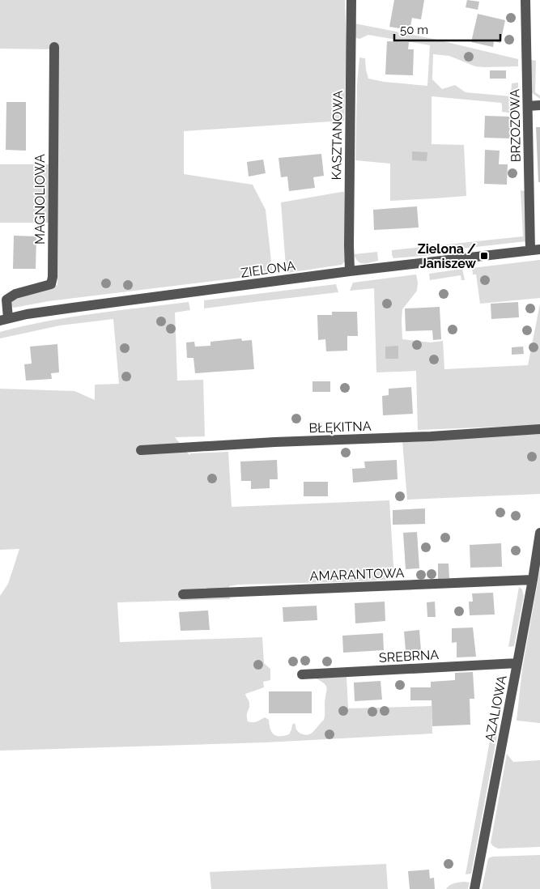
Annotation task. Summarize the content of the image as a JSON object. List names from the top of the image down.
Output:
{
  "streets": {
    "street": [
      "BRZOZOWA",
      "KASZTANOWA",
      "MAGNOLIOWA",
      "ZIELONA",
      "BŁĘKITNA",
      "AMARANTOWA",
      "SREBRNA",
      "AZALIOWA"
    ]
  },
  "crossings": [
    ["BRZOZOWA", "ZIELONA"],
    ["KASZTANOWA", "ZIELONA"],
    ["MAGNOLIOWA", "ZIELONA"],
    ["AMARANTOWA", "AZALIOWA"],
    ["SREBRNA", "AZALIOWA"]
  ],
  "places": {
    "transit": ["Zielona / Janiszew"]
  },
  "scale_bar": "50 m"
}
